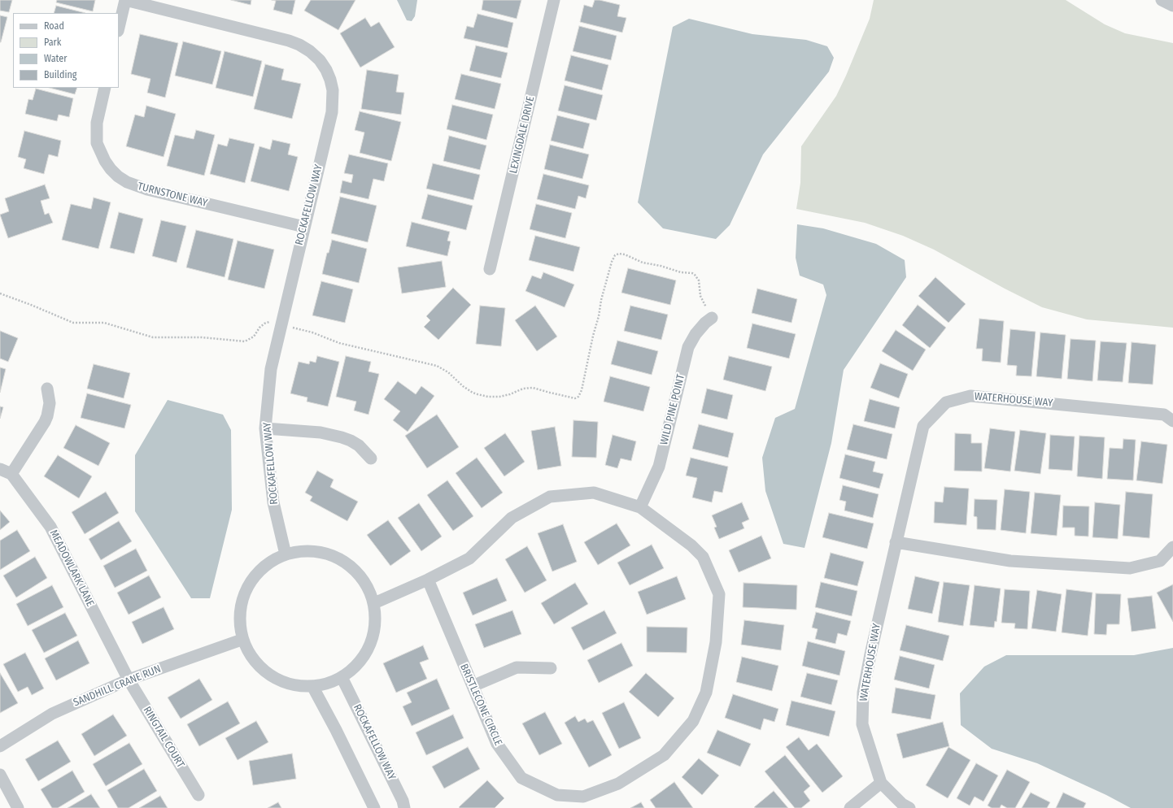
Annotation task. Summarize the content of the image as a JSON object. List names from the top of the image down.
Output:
{
  "streets": {
    "street": [
      "LEXINGDALE DRIVE",
      "TURNSTONE WAY",
      "ROCKAFELLOW WAY",
      "WATERHOUSE WAY",
      "WILD PINE POINT",
      "MEADOWLARK LANE",
      "SANDHILL CRANE RUN",
      "BRISTLECONE CIRCLE",
      "RINGTAIL COURT"
    ]
  },
  "crossings": [
    ["TURNSTONE WAY", "ROCKAFELLOW WAY"],
    ["WILD PINE POINT", "BRISTLECONE CIRCLE"],
    ["MEADOWLARK LANE", "SANDHILL CRANE RUN"],
    ["MEADOWLARK LANE", "RINGTAIL COURT"],
    ["SANDHILL CRANE RUN", "RINGTAIL COURT"]
  ],
  "legend": [
    "Road",
    "Park",
    "Water",
    "Building"
  ]
}
